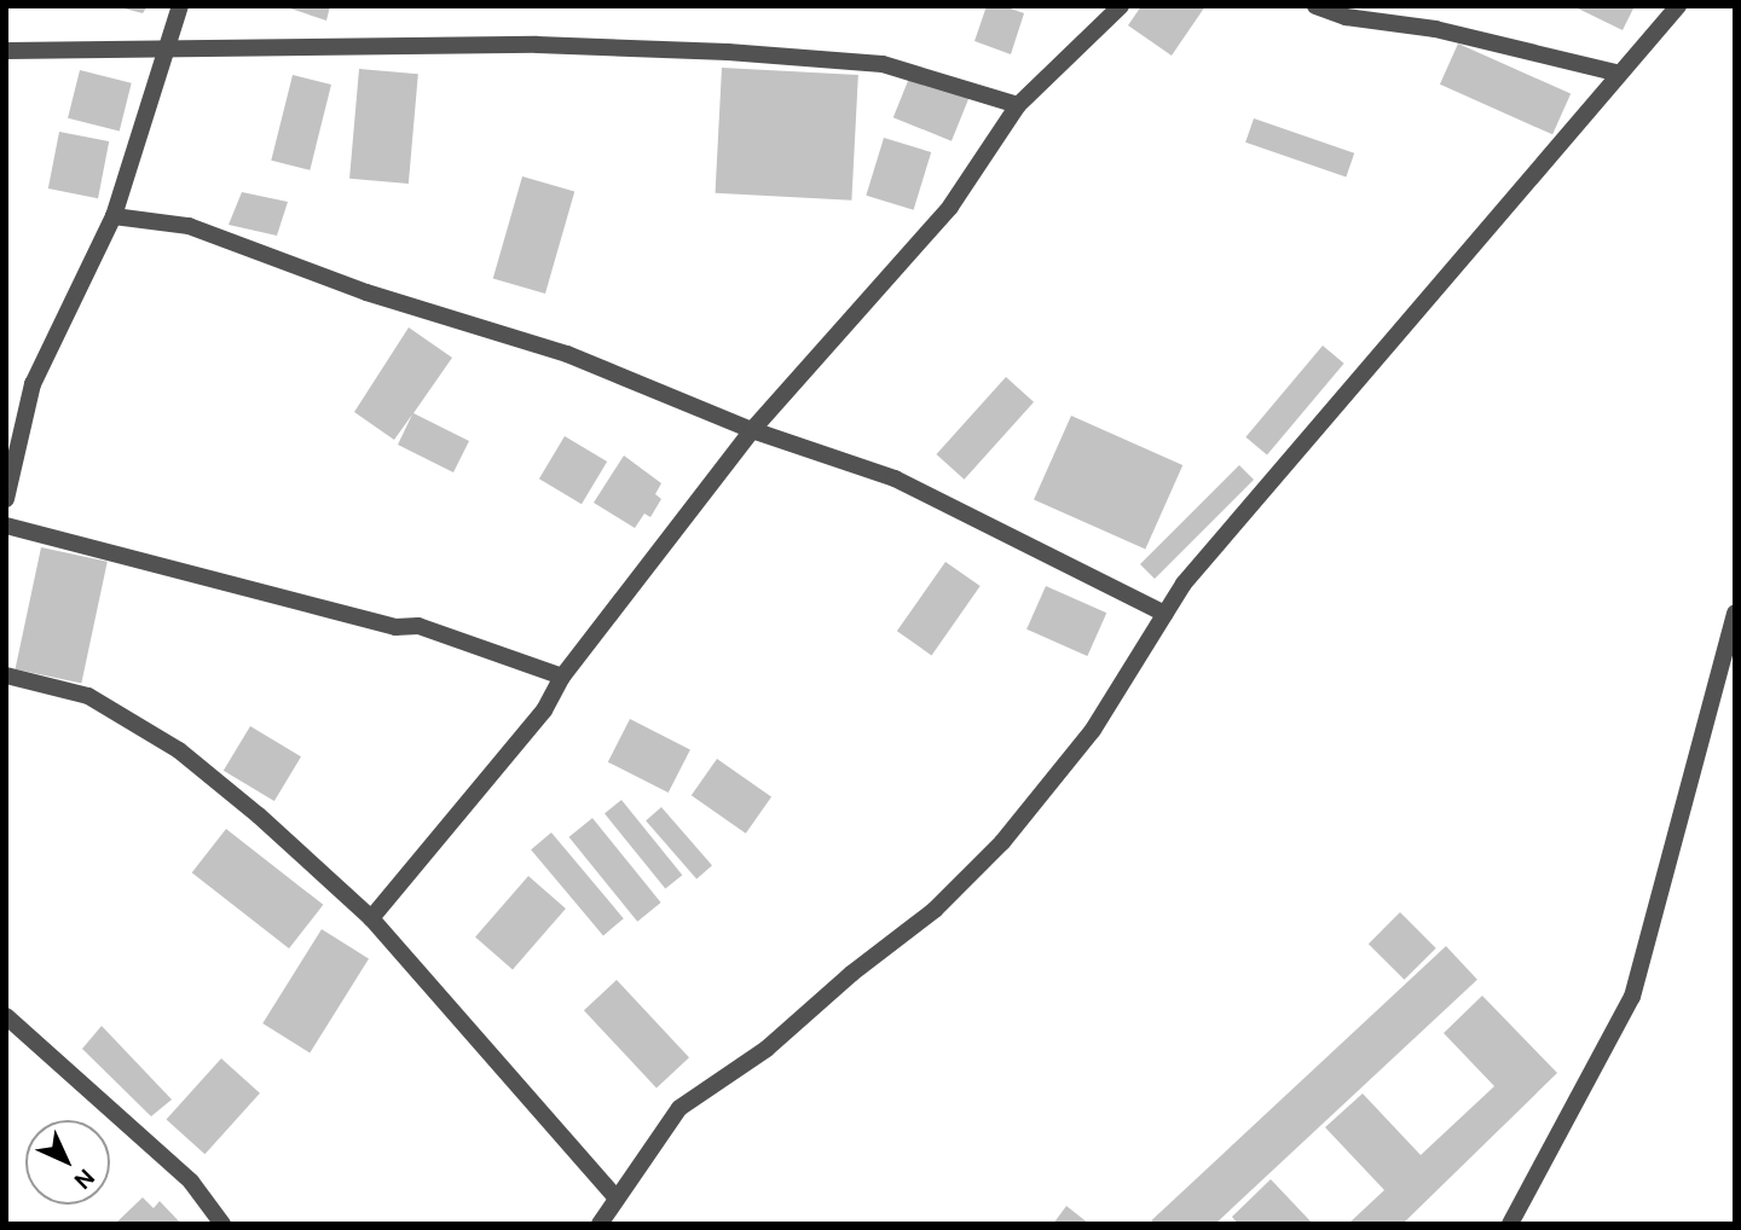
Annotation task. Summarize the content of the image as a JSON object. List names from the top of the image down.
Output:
{
  "north": "bottom right"
}
